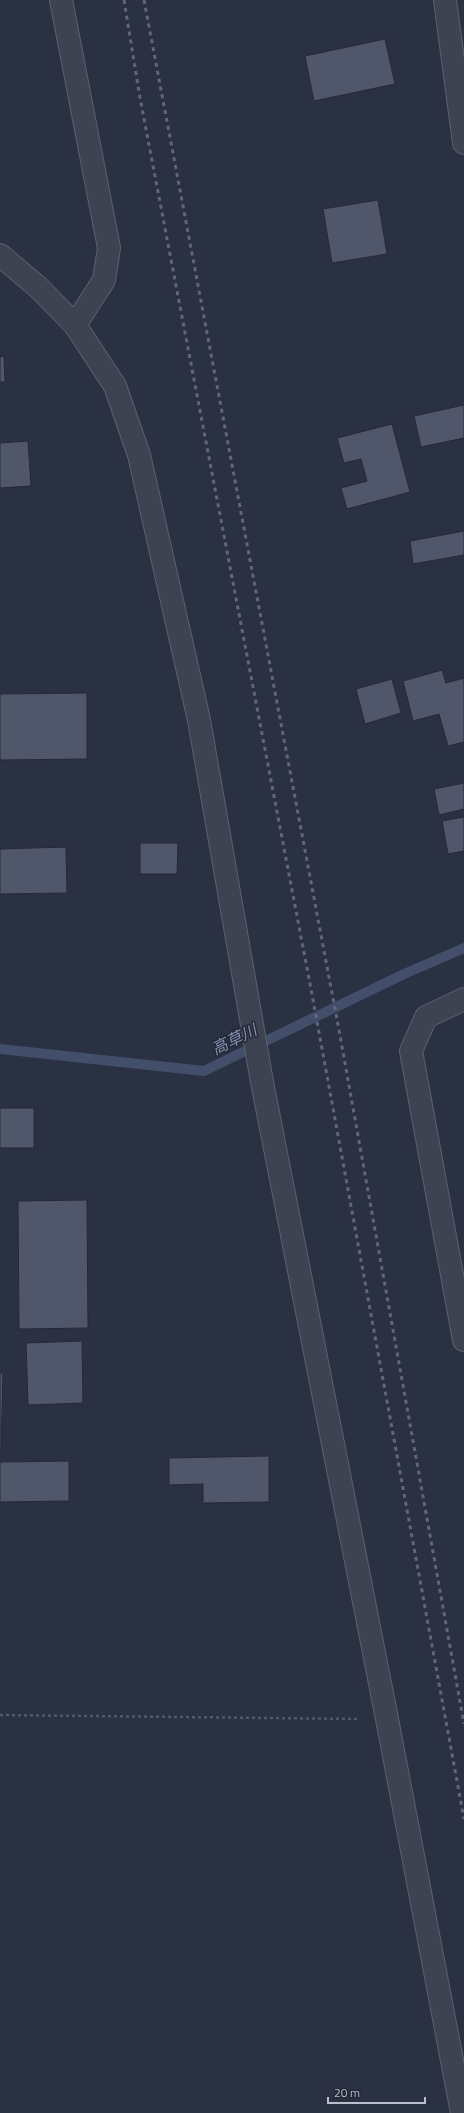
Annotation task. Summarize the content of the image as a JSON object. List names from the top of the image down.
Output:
{
  "water": ["高草川"],
  "scale_bar": "20 m"
}
